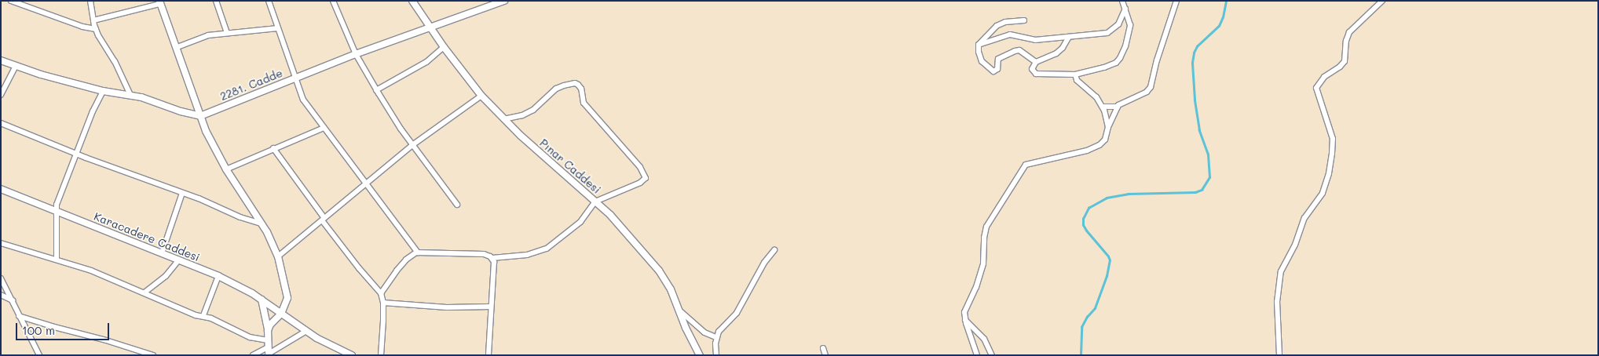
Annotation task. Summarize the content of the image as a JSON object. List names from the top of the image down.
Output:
{
  "streets": {
    "street": ["2281. Cadde", "Pınar Caddesi", "Karacadere Caddesi"]
  },
  "crossings": [
    ["2281. Cadde", "Pınar Caddesi"]
  ],
  "scale_bar": "100 m"
}
